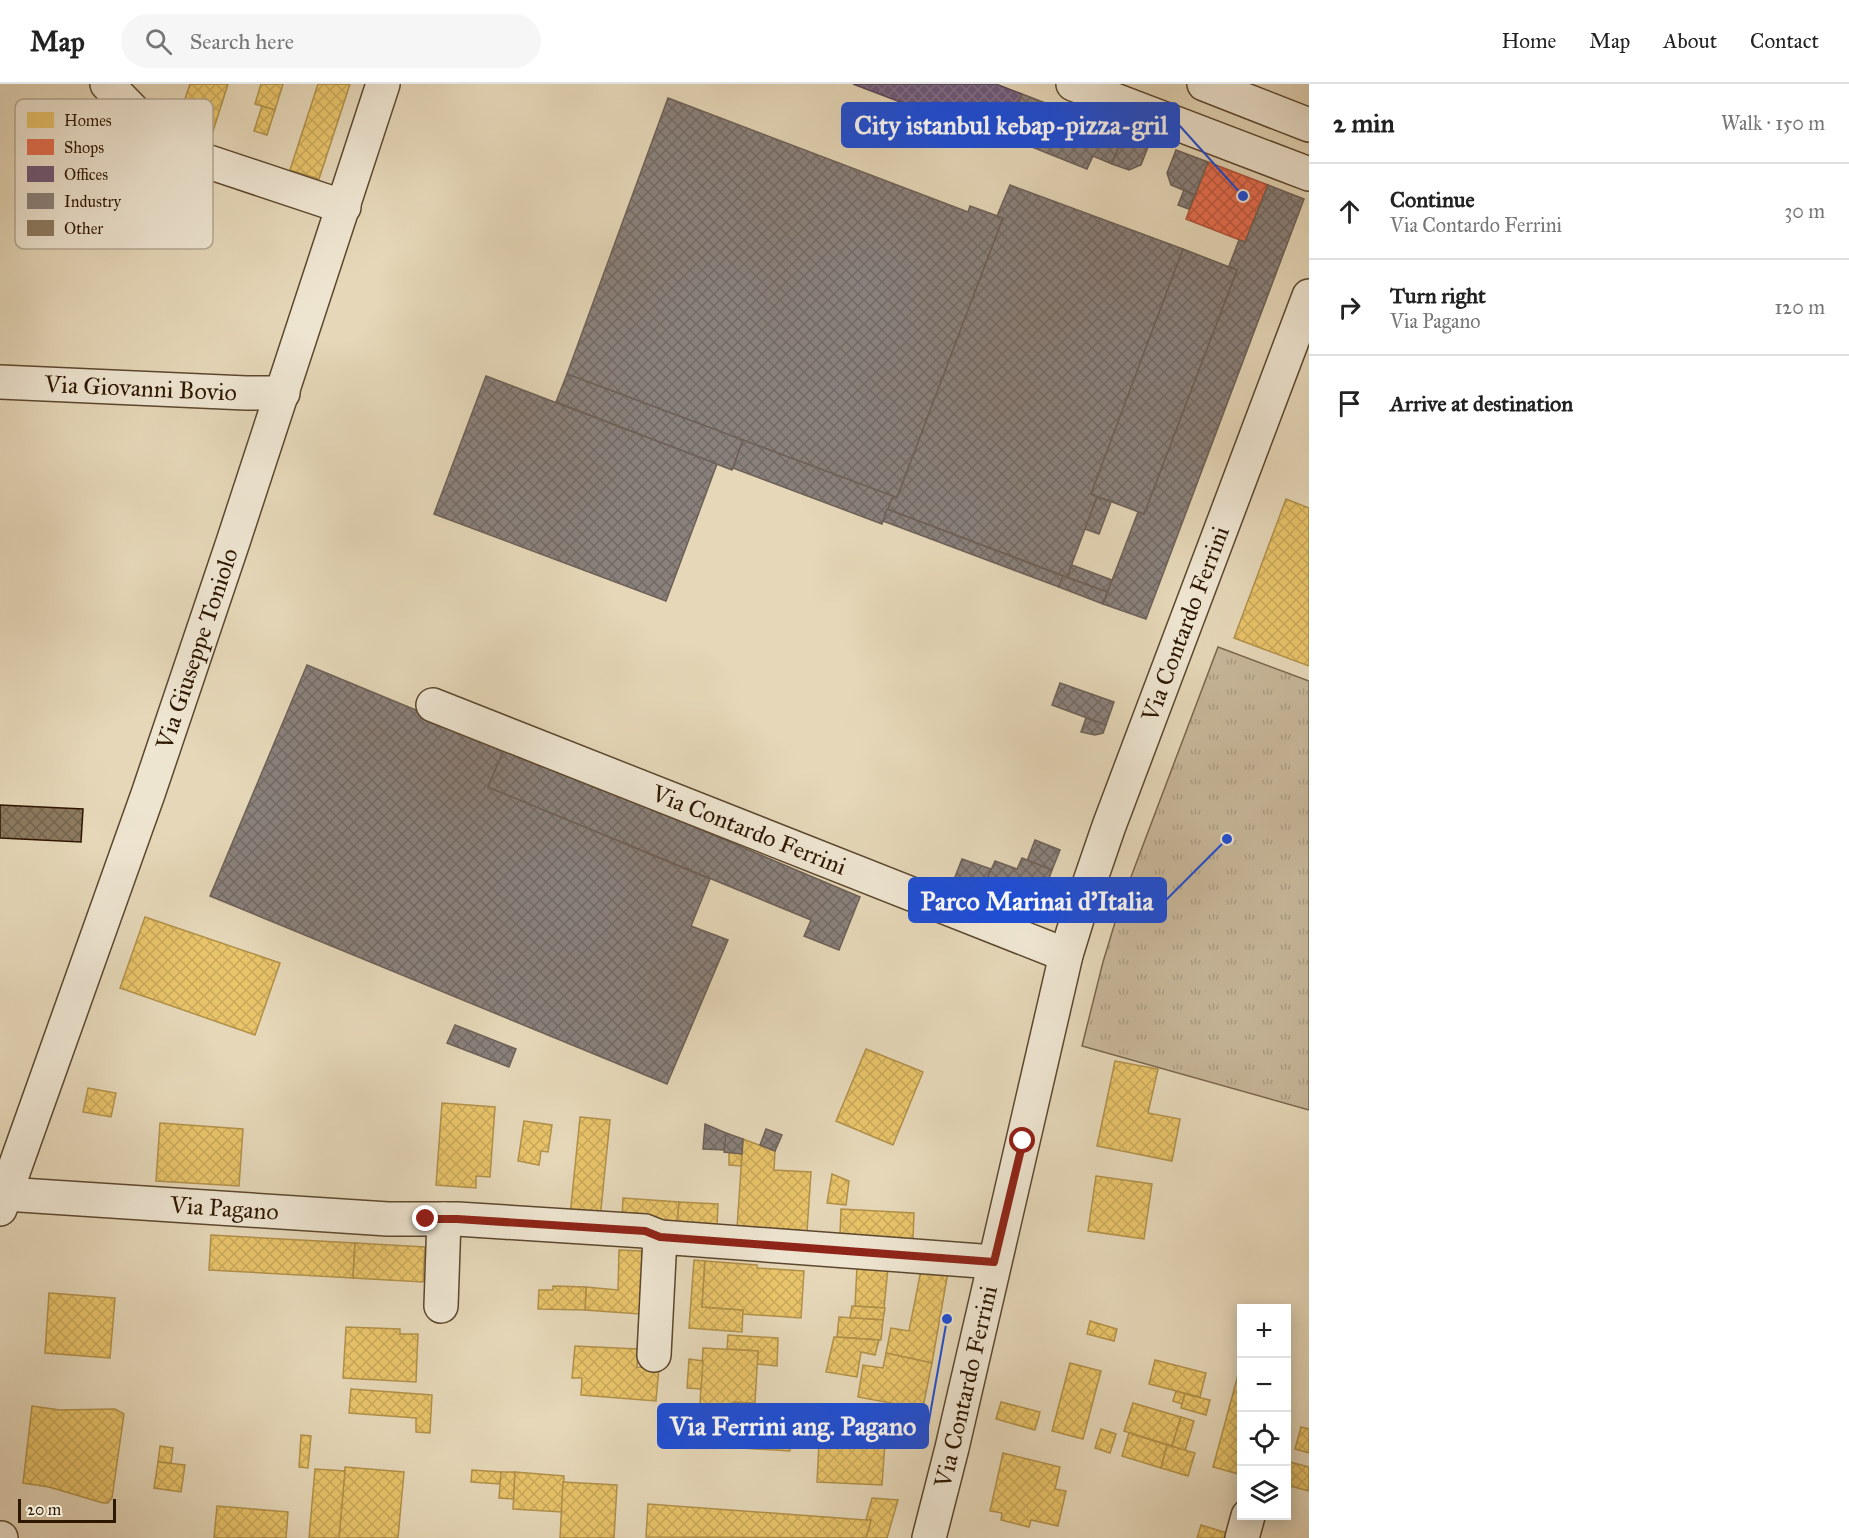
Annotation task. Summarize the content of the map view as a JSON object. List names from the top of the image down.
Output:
{
  "streets": {
    "street": [
      "Via Giovanni Bovio",
      "Via Contardo Ferrini",
      "Via Giuseppe Toniolo",
      "Via Pagano"
    ]
  },
  "crossings": [
    ["Via Giovanni Bovio", "Via Giuseppe Toniolo"],
    ["Via Contardo Ferrini", "Via Pagano"],
    ["Via Giuseppe Toniolo", "Via Pagano"]
  ],
  "places": ["City istanbul kebap-pizza-gril", "Parco Marinai d'Italia", "Via Ferrini ang. Pagano"],
  "legend": [
    "Homes",
    "Shops",
    "Offices",
    "Industry",
    "Other"
  ],
  "scale_bar": "20 m",
  "page": {
    "header": "Map",
    "search": "Search here",
    "nav": [
      "Home",
      "Map",
      "About",
      "Contact"
    ],
    "heading": ["2 min", "Walk · 150 m"],
    "list": [
      ["Continue", "Via Contardo Ferrini", "30 m"],
      ["Turn right", "Via Pagano", "120 m"],
      "Arrive at destination"
    ],
    "map_buttons": ["+", "−"],
    "scale": "20 m"
  }
}
